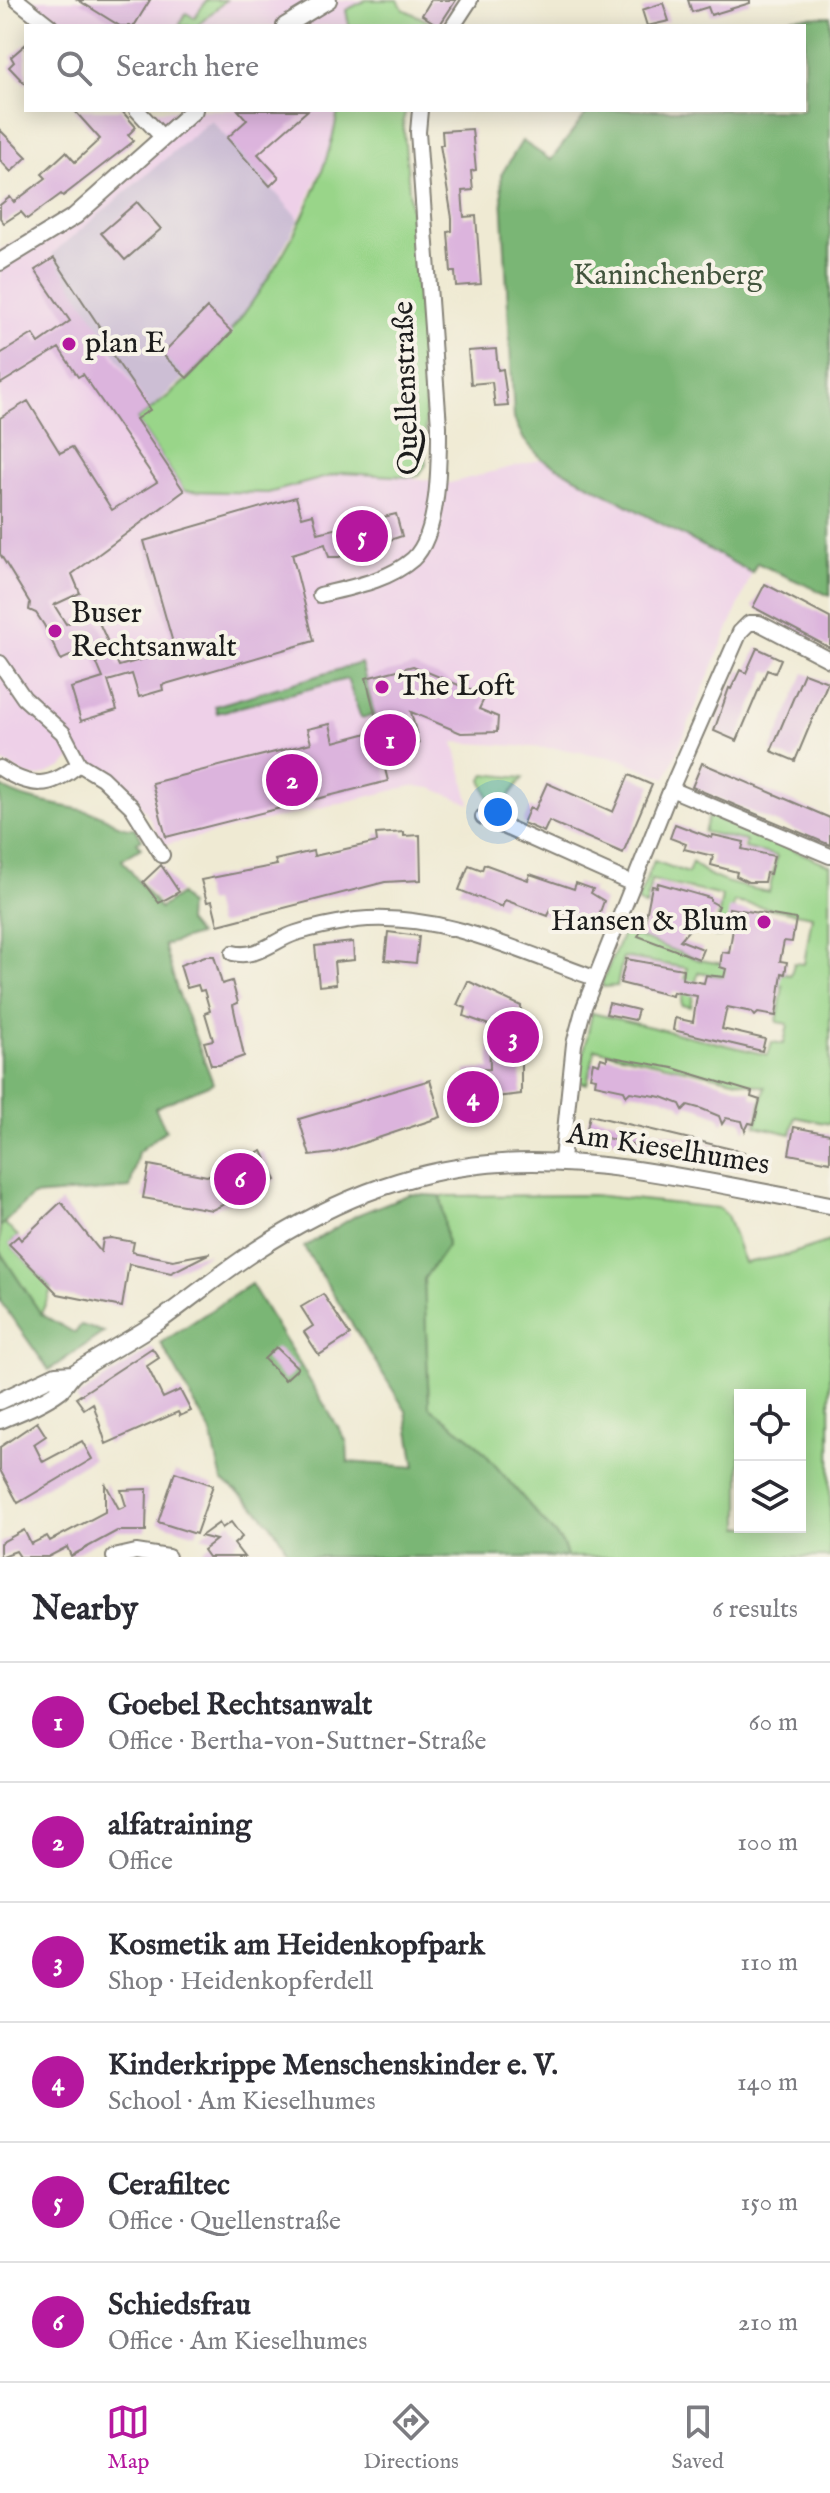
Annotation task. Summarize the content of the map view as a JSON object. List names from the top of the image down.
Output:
{
  "streets": {
    "street": ["Quellenstraße", "Am Kieselhumes"]
  },
  "parks": ["Kaninchenberg"],
  "places": [
    "plan E",
    "Buser Rechtsanwalt",
    "The Loft",
    "Hansen & Blum"
  ],
  "page": {
    "search": "Search here",
    "pins": [
      "5",
      "1",
      "2",
      "3",
      "4",
      "6"
    ],
    "heading": ["Nearby", "6 results"],
    "list": [
      {
        "mark": "1",
        "name": "Goebel Rechtsanwalt",
        "note": "Office · Bertha-von-Suttner-Straße",
        "value": "60 m"
      },
      {
        "mark": "2",
        "name": "alfatraining",
        "note": "Office",
        "value": "100 m"
      },
      {
        "mark": "3",
        "name": "Kosmetik am Heidenkopfpark",
        "note": "Shop · Heidenkopferdell",
        "value": "110 m"
      },
      {
        "mark": "4",
        "name": "Kinderkrippe Menschenskinder e. V.",
        "note": "School · Am Kieselhumes",
        "value": "140 m"
      },
      {
        "mark": "5",
        "name": "Cerafiltec",
        "note": "Office · Quellenstraße",
        "value": "150 m"
      },
      {
        "mark": "6",
        "name": "Schiedsfrau",
        "note": "Office · Am Kieselhumes",
        "value": "210 m"
      }
    ],
    "nav": ["Map", "Directions", "Saved"]
  }
}
